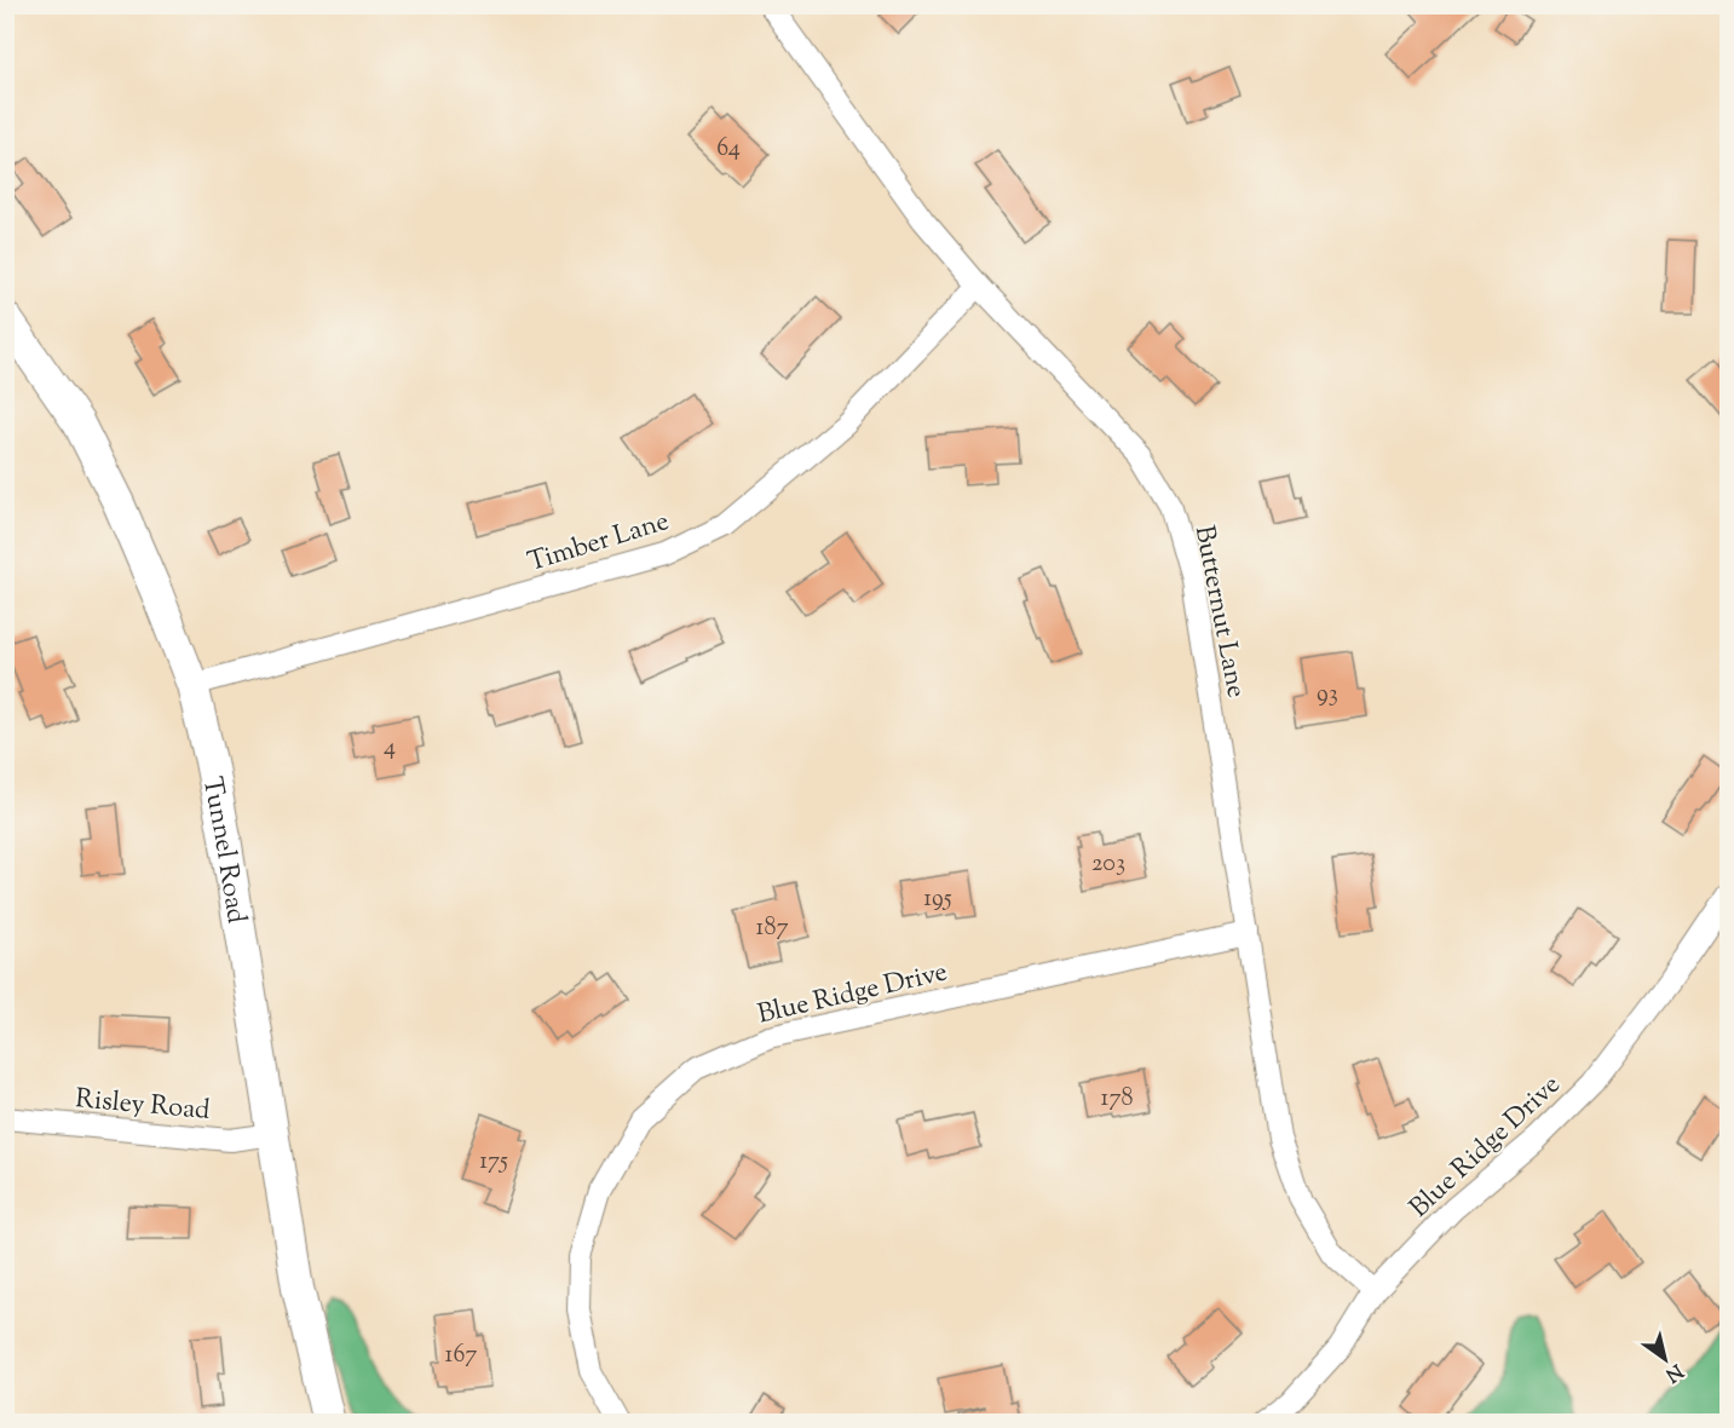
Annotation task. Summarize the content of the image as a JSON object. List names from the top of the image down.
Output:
{
  "streets": {
    "main road": ["Tunnel Road"],
    "street": [
      "Timber Lane",
      "Butternut Lane",
      "Blue Ridge Drive",
      "Risley Road"
    ]
  },
  "crossings": [
    ["Timber Lane", "Butternut Lane"],
    ["Timber Lane", "Tunnel Road"],
    ["Butternut Lane", "Blue Ridge Drive"],
    ["Tunnel Road", "Risley Road"]
  ],
  "house_numbers": [
    "64",
    "93",
    "4",
    "203",
    "195",
    "187",
    "178",
    "175",
    "167"
  ],
  "north": "bottom right"
}
